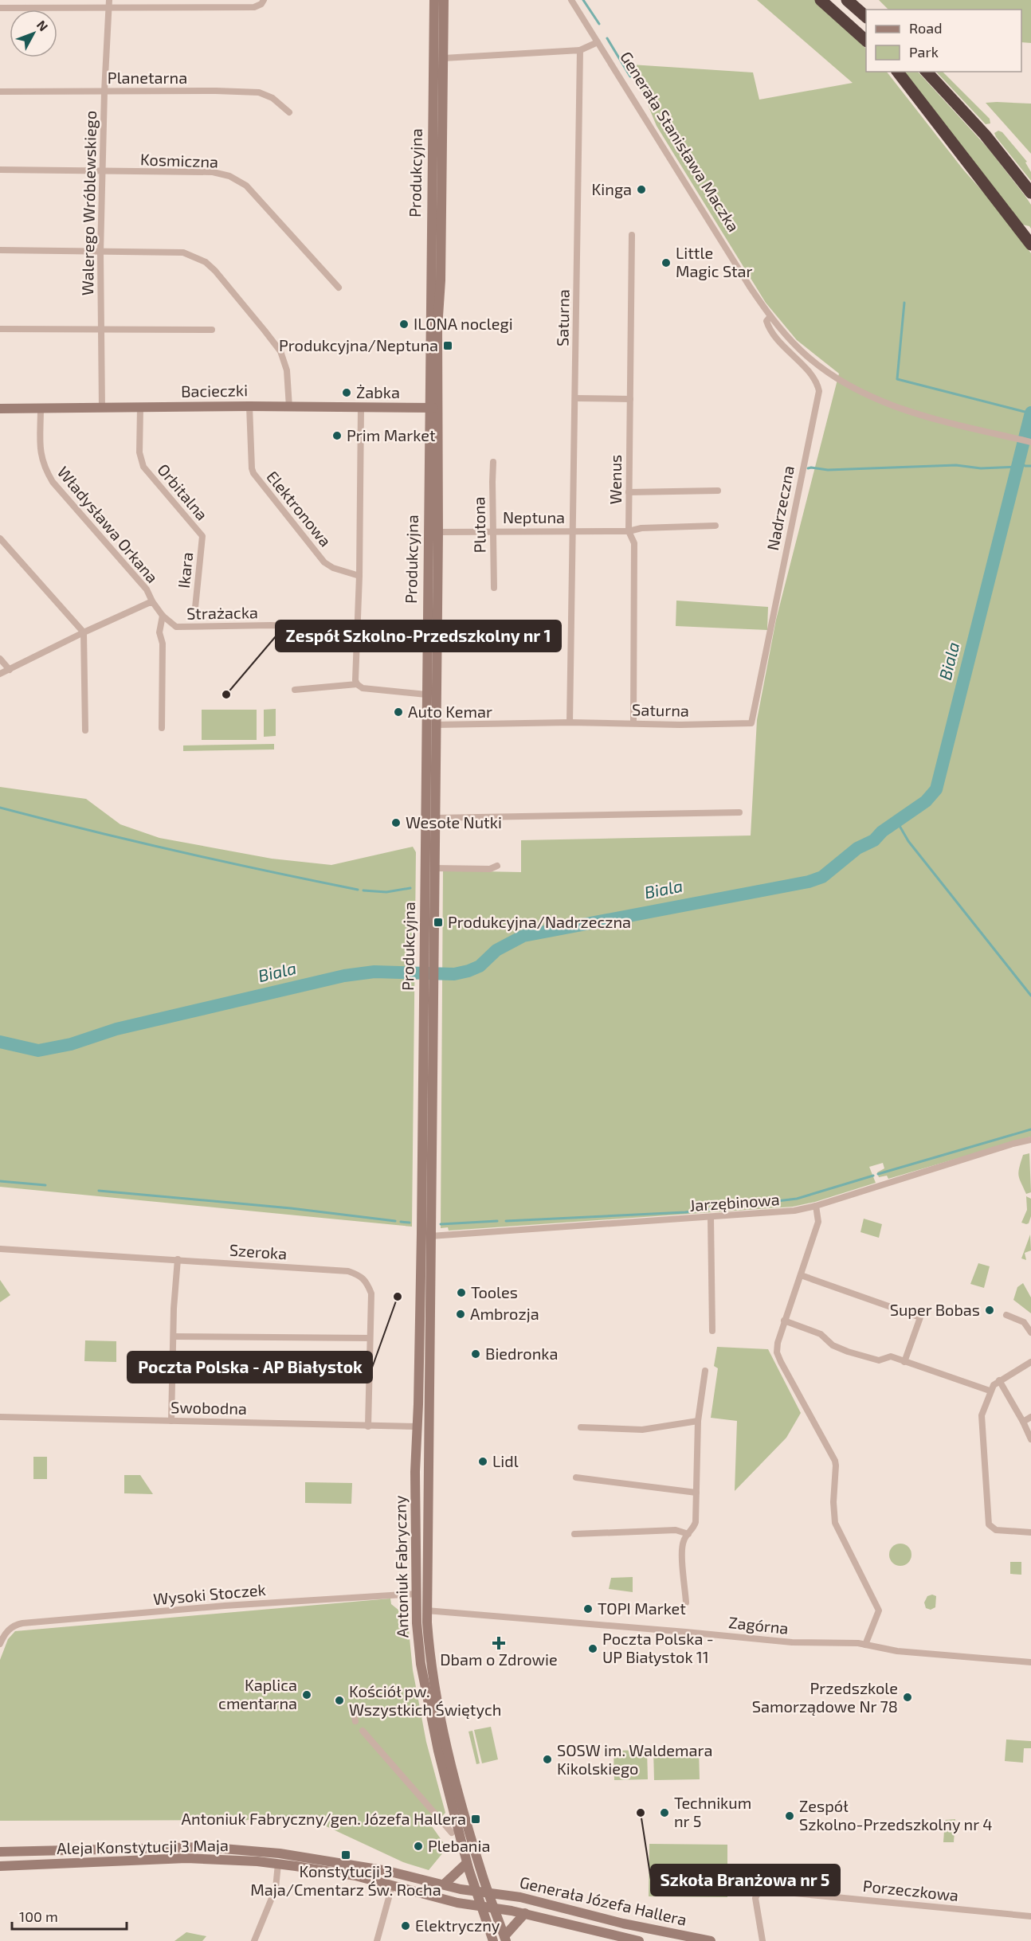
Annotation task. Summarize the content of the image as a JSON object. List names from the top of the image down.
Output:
{
  "streets": {
    "main road": [
      "Produkcyjna",
      "Bacieczki",
      "Antoniuk Fabryczny",
      "Aleja Konstytucji 3 Maja",
      "Generała Józefa Hallera"
    ],
    "street": [
      "Planetarna",
      "Generała Stanisława Maczka",
      "Kosmiczna",
      "Walerego Wróblewskiego",
      "Saturna",
      "Wenus",
      "Orbitalna",
      "Nadrzeczna",
      "Elektronowa",
      "Neptuna",
      "Władysława Orkana",
      "Plutona",
      "Ikara",
      "Strażacka",
      "Jarzębinowa",
      "Szeroka",
      "Swobodna",
      "Wysoki Stoczek",
      "Zagórna",
      "Porzeczkowa"
    ]
  },
  "crossings": [
    ["Planetarna", "Walerego Wróblewskiego"],
    ["Generała Stanisława Maczka", "Nadrzeczna"],
    ["Kosmiczna", "Walerego Wróblewskiego"],
    ["Produkcyjna", "Saturna"],
    ["Produkcyjna", "Bacieczki"],
    ["Produkcyjna", "Neptuna"],
    ["Produkcyjna", "Jarzębinowa"],
    ["Produkcyjna", "Antoniuk Fabryczny"],
    ["Walerego Wróblewskiego", "Bacieczki"],
    ["Saturna", "Wenus"],
    ["Saturna", "Nadrzeczna"],
    ["Saturna", "Neptuna"],
    ["Bacieczki", "Orbitalna"],
    ["Bacieczki", "Elektronowa"],
    ["Bacieczki", "Władysława Orkana"],
    ["Wenus", "Neptuna"],
    ["Orbitalna", "Ikara"],
    ["Neptuna", "Plutona"],
    ["Władysława Orkana", "Strażacka"],
    ["Jarzębinowa", "Antoniuk Fabryczny"],
    ["Szeroka", "Swobodna"],
    ["Swobodna", "Antoniuk Fabryczny"],
    ["Antoniuk Fabryczny", "Wysoki Stoczek"],
    ["Antoniuk Fabryczny", "Zagórna"],
    ["Antoniuk Fabryczny", "Aleja Konstytucji 3 Maja"],
    ["Antoniuk Fabryczny", "Generała Józefa Hallera"],
    ["Aleja Konstytucji 3 Maja", "Generała Józefa Hallera"]
  ],
  "water": ["Biala"],
  "places": {
    "other": [
      "Kinga",
      "Little Magic Star",
      "ILONA noclegi",
      "Żabka",
      "Prim Market",
      "Zespół Szkolno-Przedszkolny nr 1",
      "Auto Kemar",
      "Wesołe Nutki",
      "Tooles",
      "Poczta Polska - AP Białystok",
      "Super Bobas",
      "Ambrozja",
      "Biedronka",
      "Lidl",
      "TOPI Market",
      "Poczta Polska - UP Białystok 11",
      "Kaplica cmentarna",
      "Przedszkole Samorządowe Nr 78",
      "Kościół pw. Wszystkich Świętych",
      "SOSW im. Waldemara Kikolskiego",
      "Szkoła Branżowa nr 5",
      "Technikum nr 5",
      "Zespół Szkolno-Przedszkolny nr 4",
      "Plebania",
      "Elektryczny"
    ],
    "transit": [
      "Produkcyjna/Neptuna",
      "Produkcyjna/Nadrzeczna",
      "Antoniuk Fabryczny/gen. Józefa Hallera",
      "Konstytucji 3 Maja/Cmentarz Św. Rocha"
    ],
    "health": ["Dbam o Zdrowie"]
  },
  "legend": ["Road", "Park"],
  "scale_bar": "100 m",
  "north": "top right"
}
